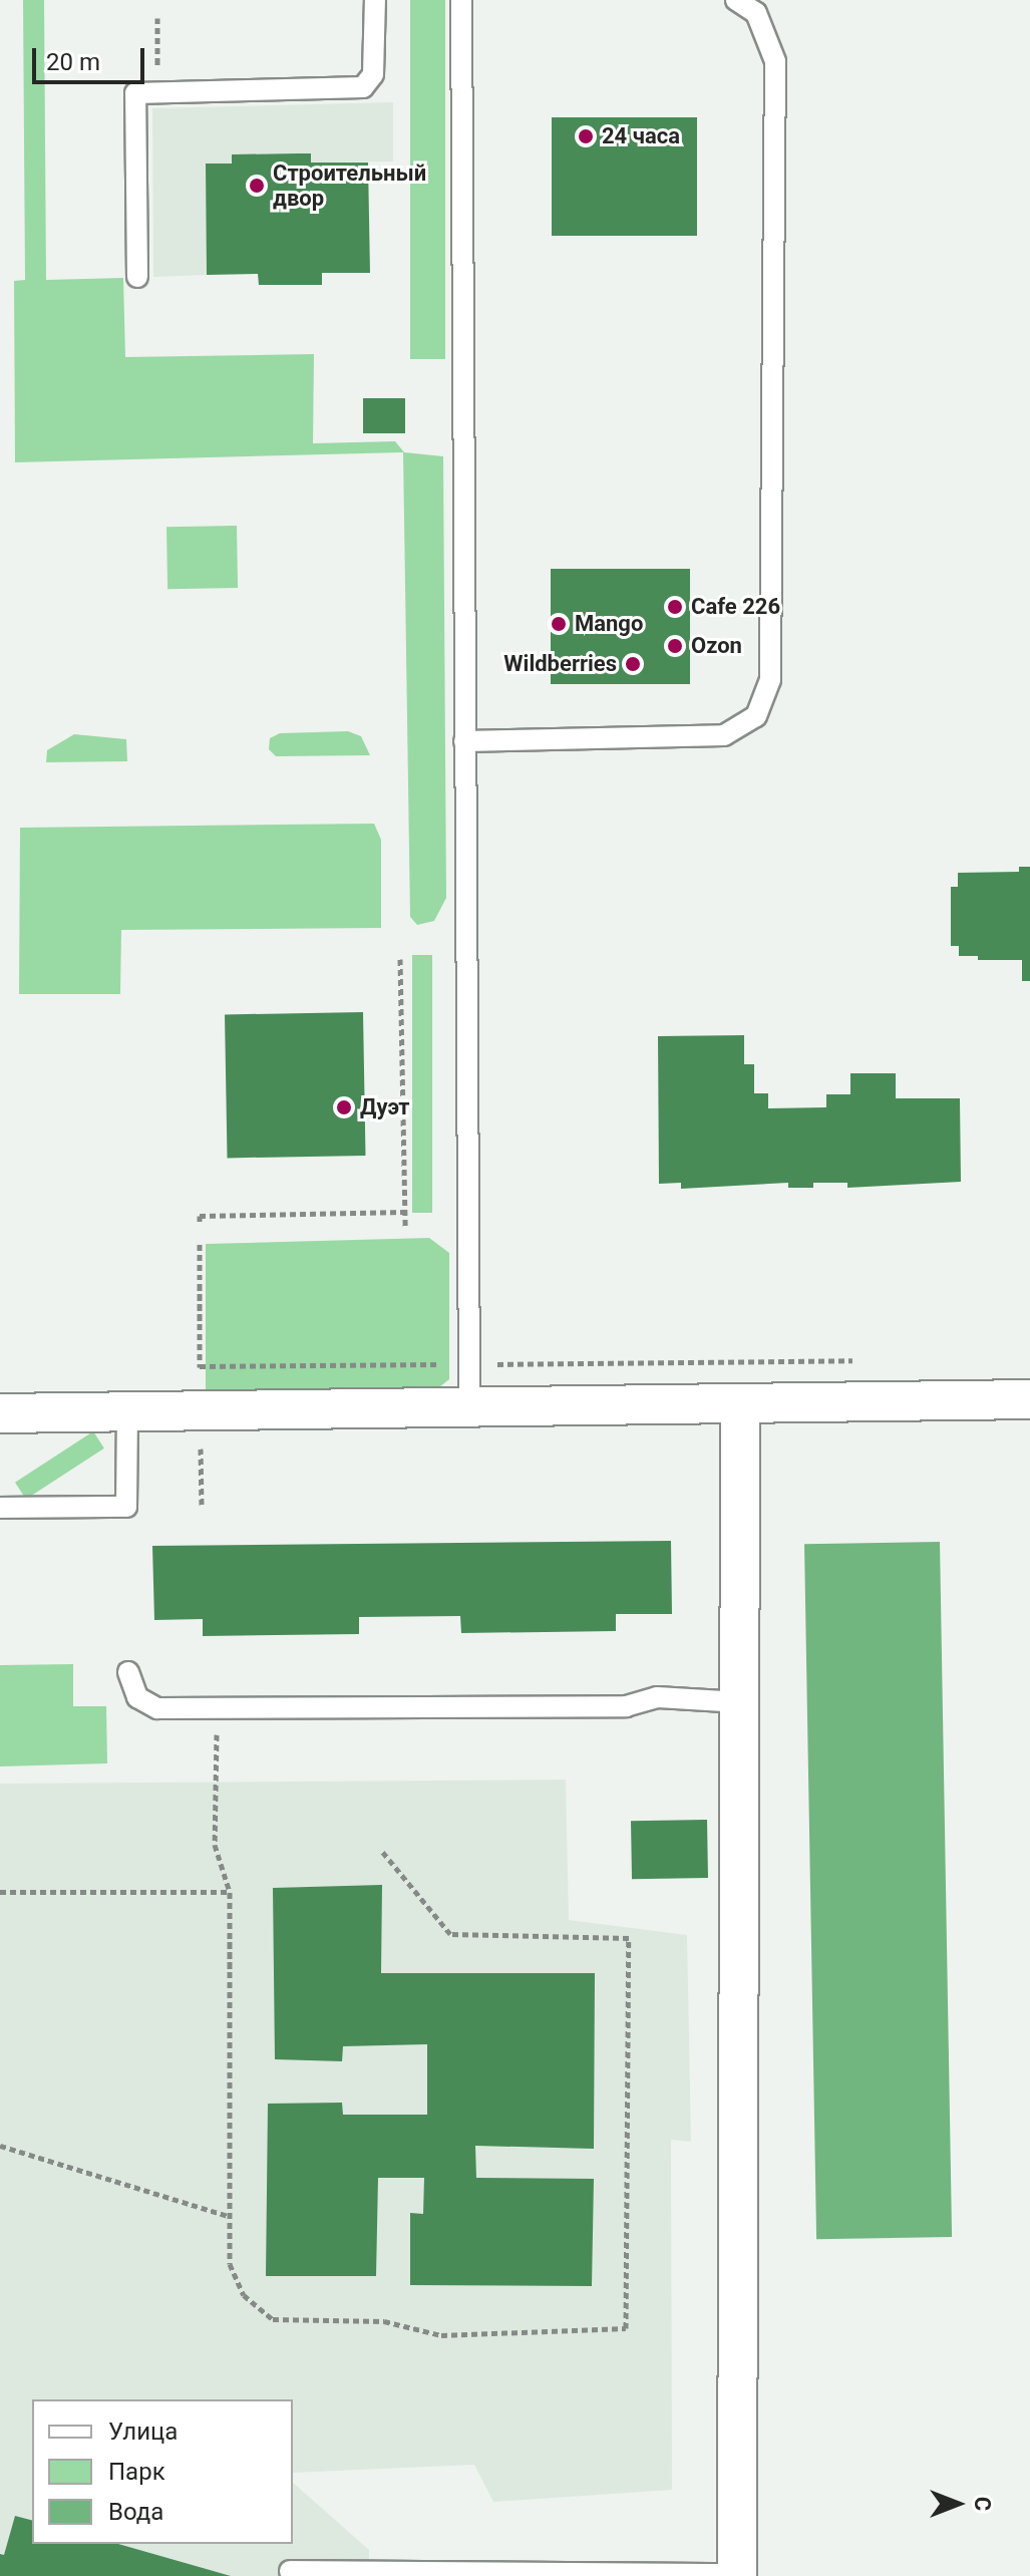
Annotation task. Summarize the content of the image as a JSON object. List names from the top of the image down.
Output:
{
  "places": [
    "24 часа",
    "Строительный двор",
    "Cafe 226",
    "Mango",
    "Ozon",
    "Wildberries",
    "Дуэт"
  ],
  "legend": ["Улица", "Парк", "Вода"],
  "scale_bar": "20 m",
  "north": "right"
}
